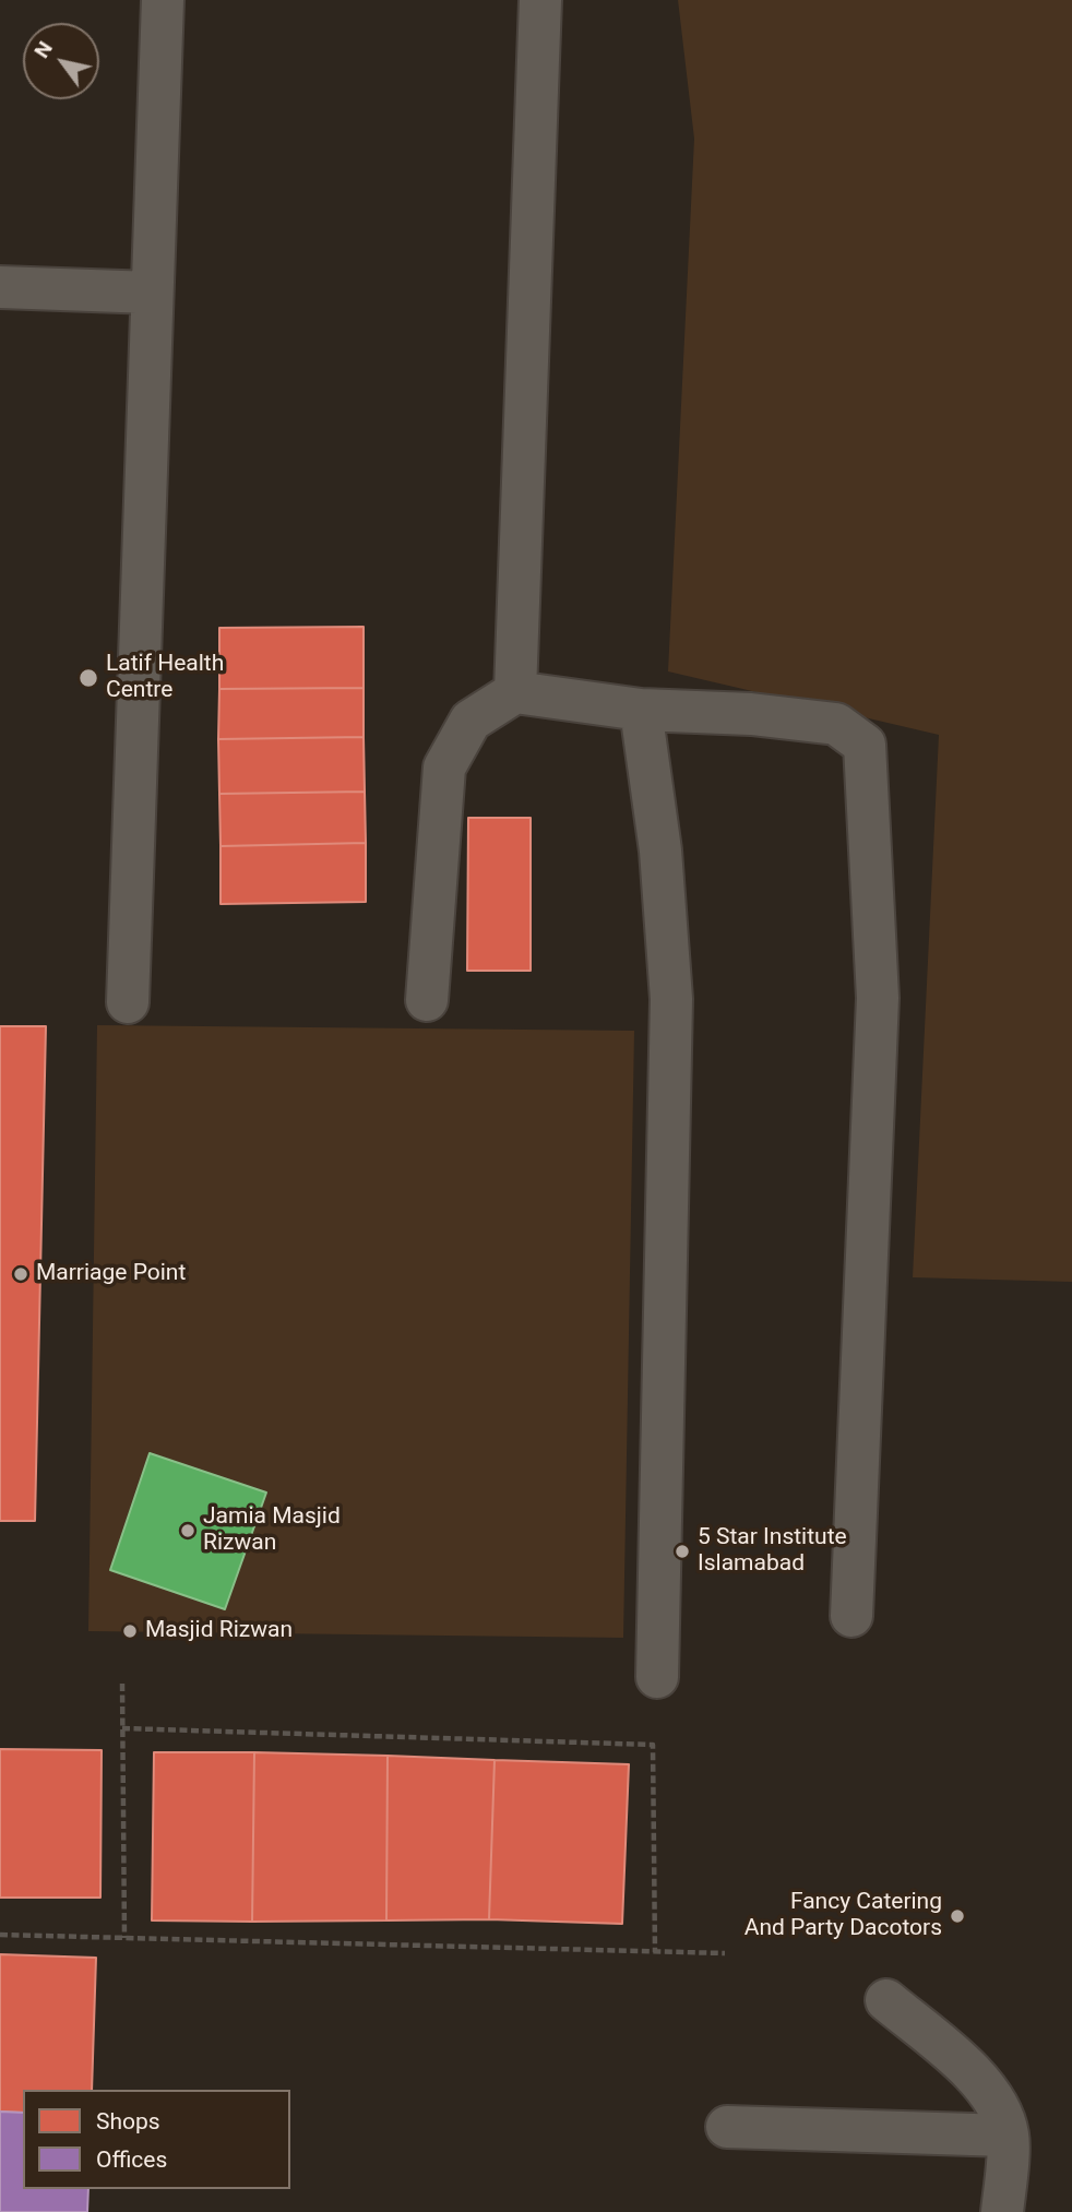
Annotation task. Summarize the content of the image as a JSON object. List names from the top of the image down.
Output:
{
  "places": [
    "Latif Health Centre",
    "Marriage Point",
    "Jamia Masjid Rizwan",
    "5 Star Institute Islamabad",
    "Masjid Rizwan",
    "Fancy Catering And Party Dacotors"
  ],
  "legend": ["Shops", "Offices"],
  "north": "top left"
}
